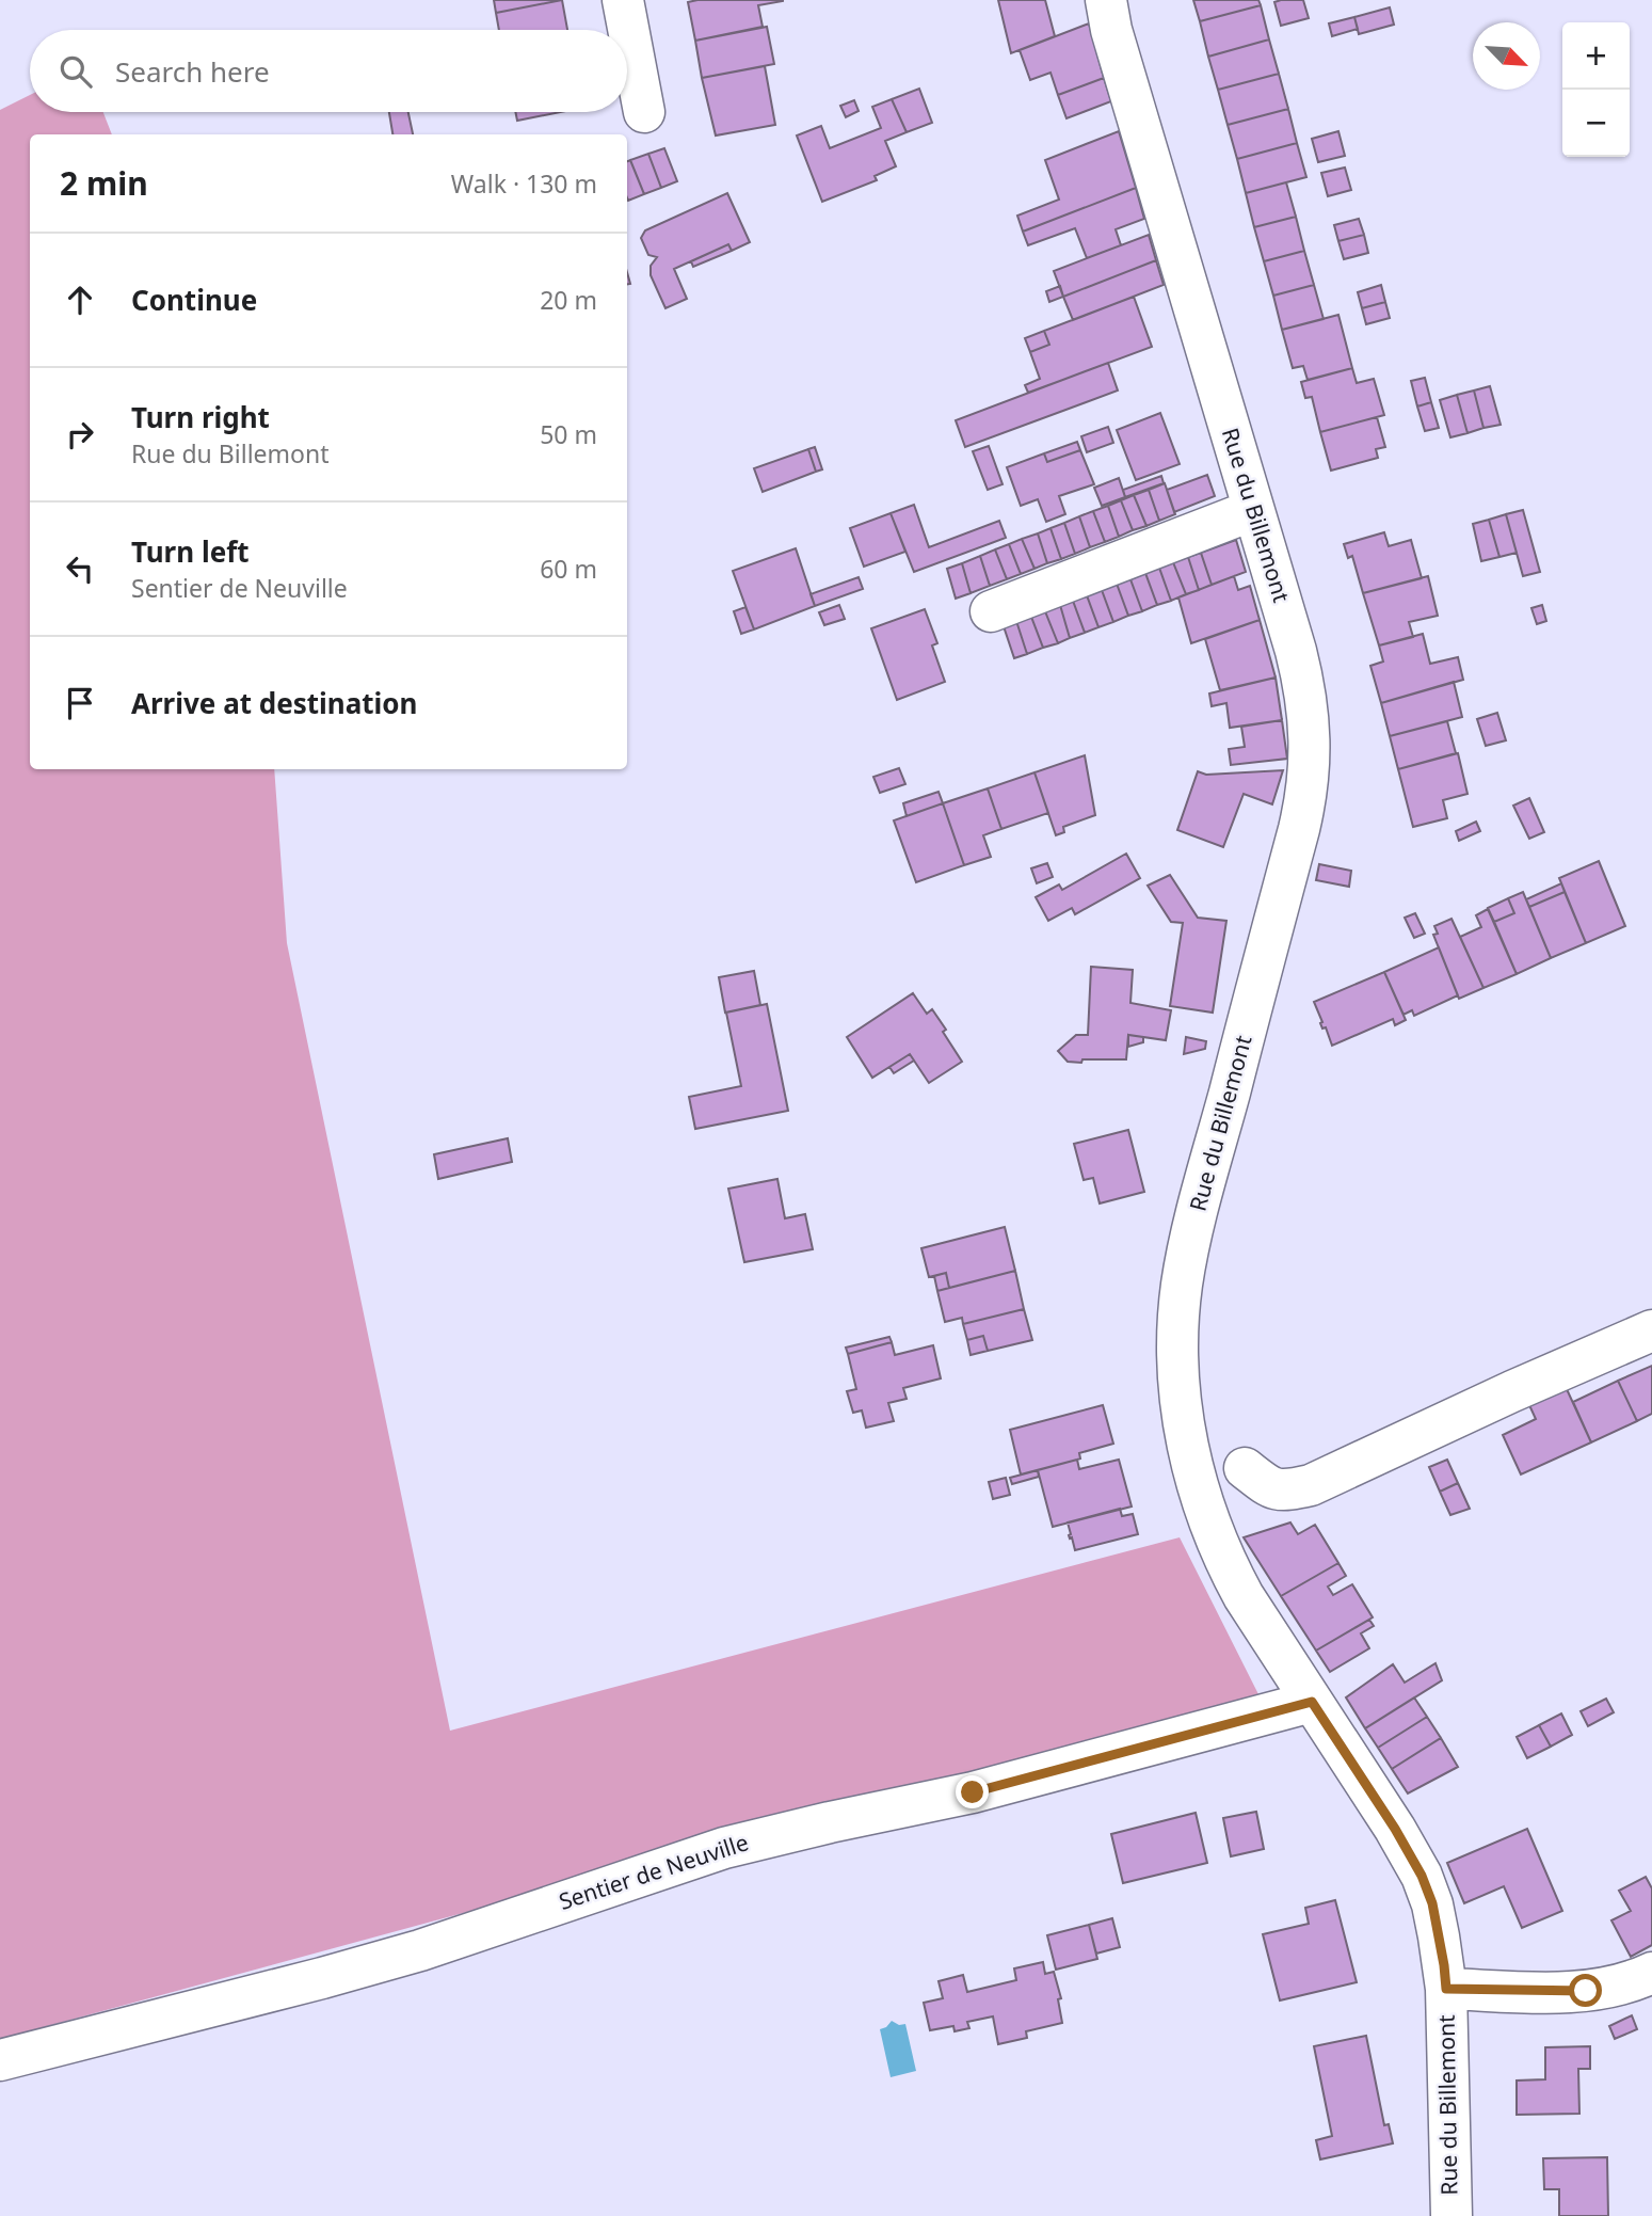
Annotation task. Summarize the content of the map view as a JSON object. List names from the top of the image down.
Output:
{
  "streets": {
    "street": ["Rue du Billemont", "Sentier de Neuville"]
  },
  "crossings": [
    ["Rue du Billemont", "Sentier de Neuville"]
  ],
  "north": "bottom right",
  "page": {
    "map_buttons": ["+", "−"],
    "search": "Search here",
    "heading": ["2 min", "Walk · 130 m"],
    "list": [
      ["Continue", "20 m"],
      ["Turn right", "Rue du Billemont", "50 m"],
      ["Turn left", "Sentier de Neuville", "60 m"],
      "Arrive at destination"
    ]
  }
}
